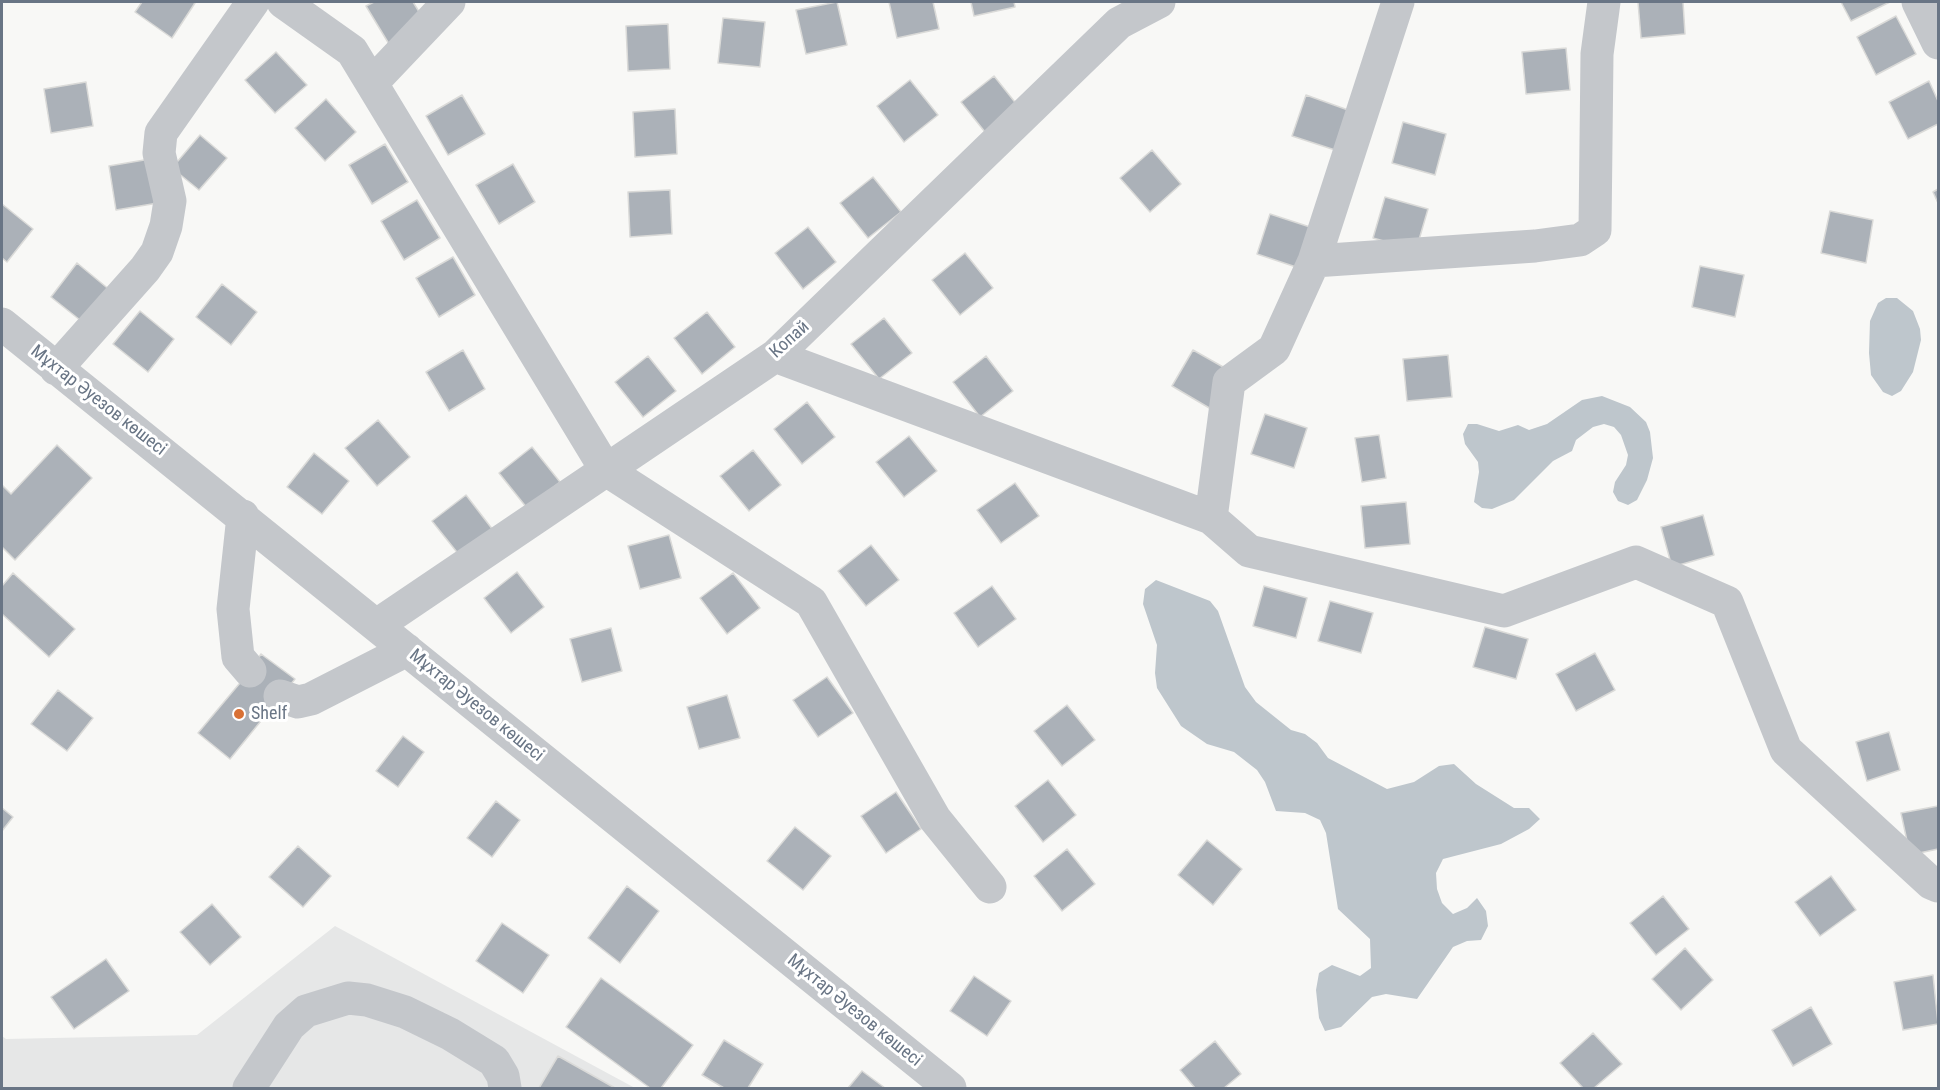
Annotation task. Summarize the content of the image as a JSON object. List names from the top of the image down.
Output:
{
  "streets": {
    "street": ["Копай", "Мұхтар Әуезов көшесі"]
  },
  "crossings": [
    ["Копай", "Мұхтар Әуезов көшесі"]
  ],
  "places": ["Shelf"]
}
